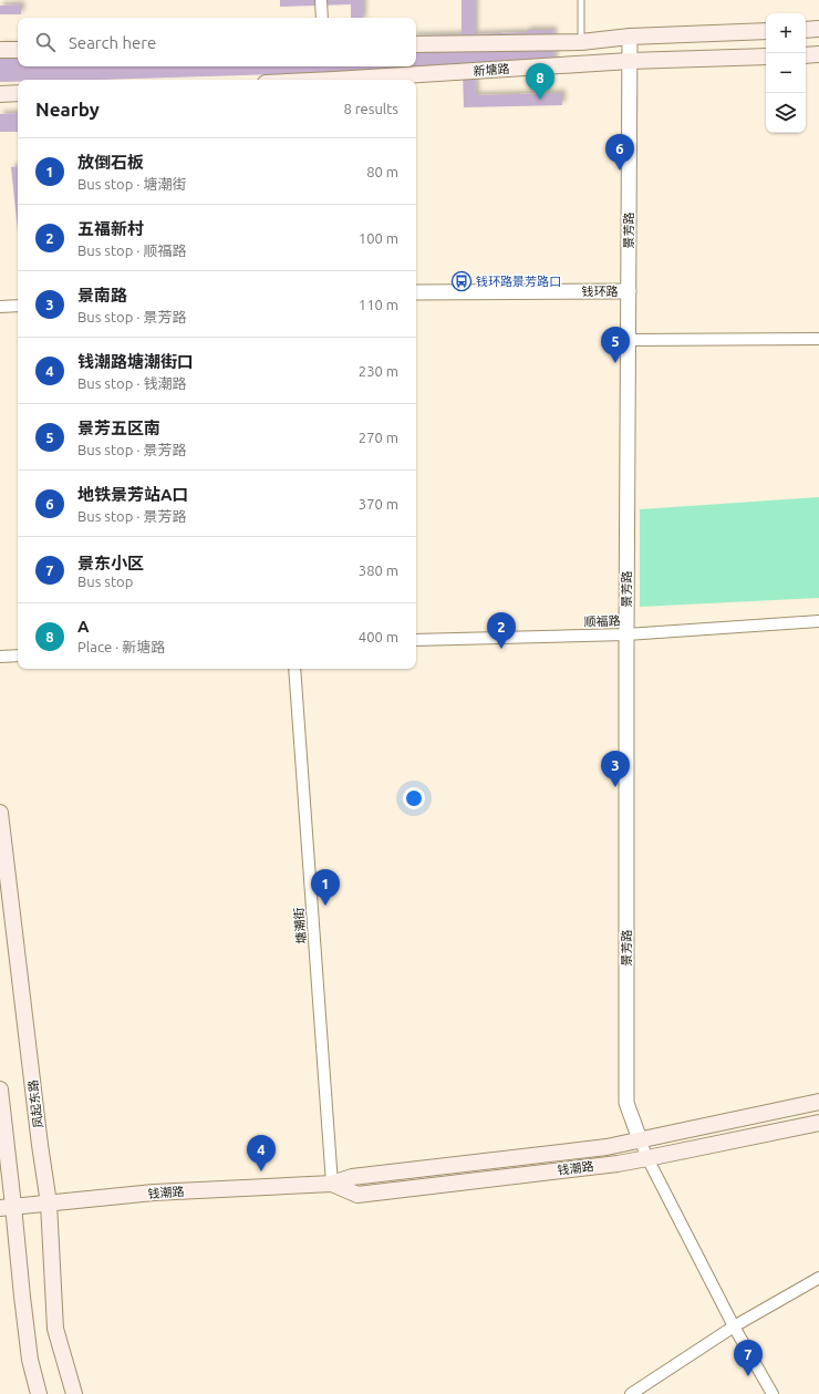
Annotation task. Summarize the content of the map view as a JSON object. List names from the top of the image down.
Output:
{
  "streets": {
    "main road": ["新塘路", "凤起东路", "钱潮路"],
    "street": [
      "景芳路",
      "钱环路",
      "顺福路",
      "塘潮街"
    ]
  },
  "crossings": [
    ["新塘路", "景芳路"],
    ["景芳路", "钱环路"],
    ["景芳路", "顺福路"],
    ["景芳路", "钱潮路"],
    ["塘潮街", "钱潮路"],
    ["凤起东路", "钱潮路"]
  ],
  "places": {
    "bus stop": ["钱环路景芳路口"]
  },
  "page": {
    "map_buttons": ["+", "−"],
    "search": "Search here",
    "pins": [
      "8",
      "6",
      "5",
      "2",
      "3",
      "1",
      "4",
      "7"
    ],
    "heading": ["Nearby", "8 results"],
    "list": [
      {
        "mark": "1",
        "name": "放倒石板",
        "note": "Bus stop · 塘潮街",
        "value": "80 m"
      },
      {
        "mark": "2",
        "name": "五福新村",
        "note": "Bus stop · 顺福路",
        "value": "100 m"
      },
      {
        "mark": "3",
        "name": "景南路",
        "note": "Bus stop · 景芳路",
        "value": "110 m"
      },
      {
        "mark": "4",
        "name": "钱潮路塘潮街口",
        "note": "Bus stop · 钱潮路",
        "value": "230 m"
      },
      {
        "mark": "5",
        "name": "景芳五区南",
        "note": "Bus stop · 景芳路",
        "value": "270 m"
      },
      {
        "mark": "6",
        "name": "地铁景芳站A口",
        "note": "Bus stop · 景芳路",
        "value": "370 m"
      },
      {
        "mark": "7",
        "name": "景东小区",
        "note": "Bus stop",
        "value": "380 m"
      },
      {
        "mark": "8",
        "name": "A",
        "note": "Place · 新塘路",
        "value": "400 m"
      }
    ]
  }
}
